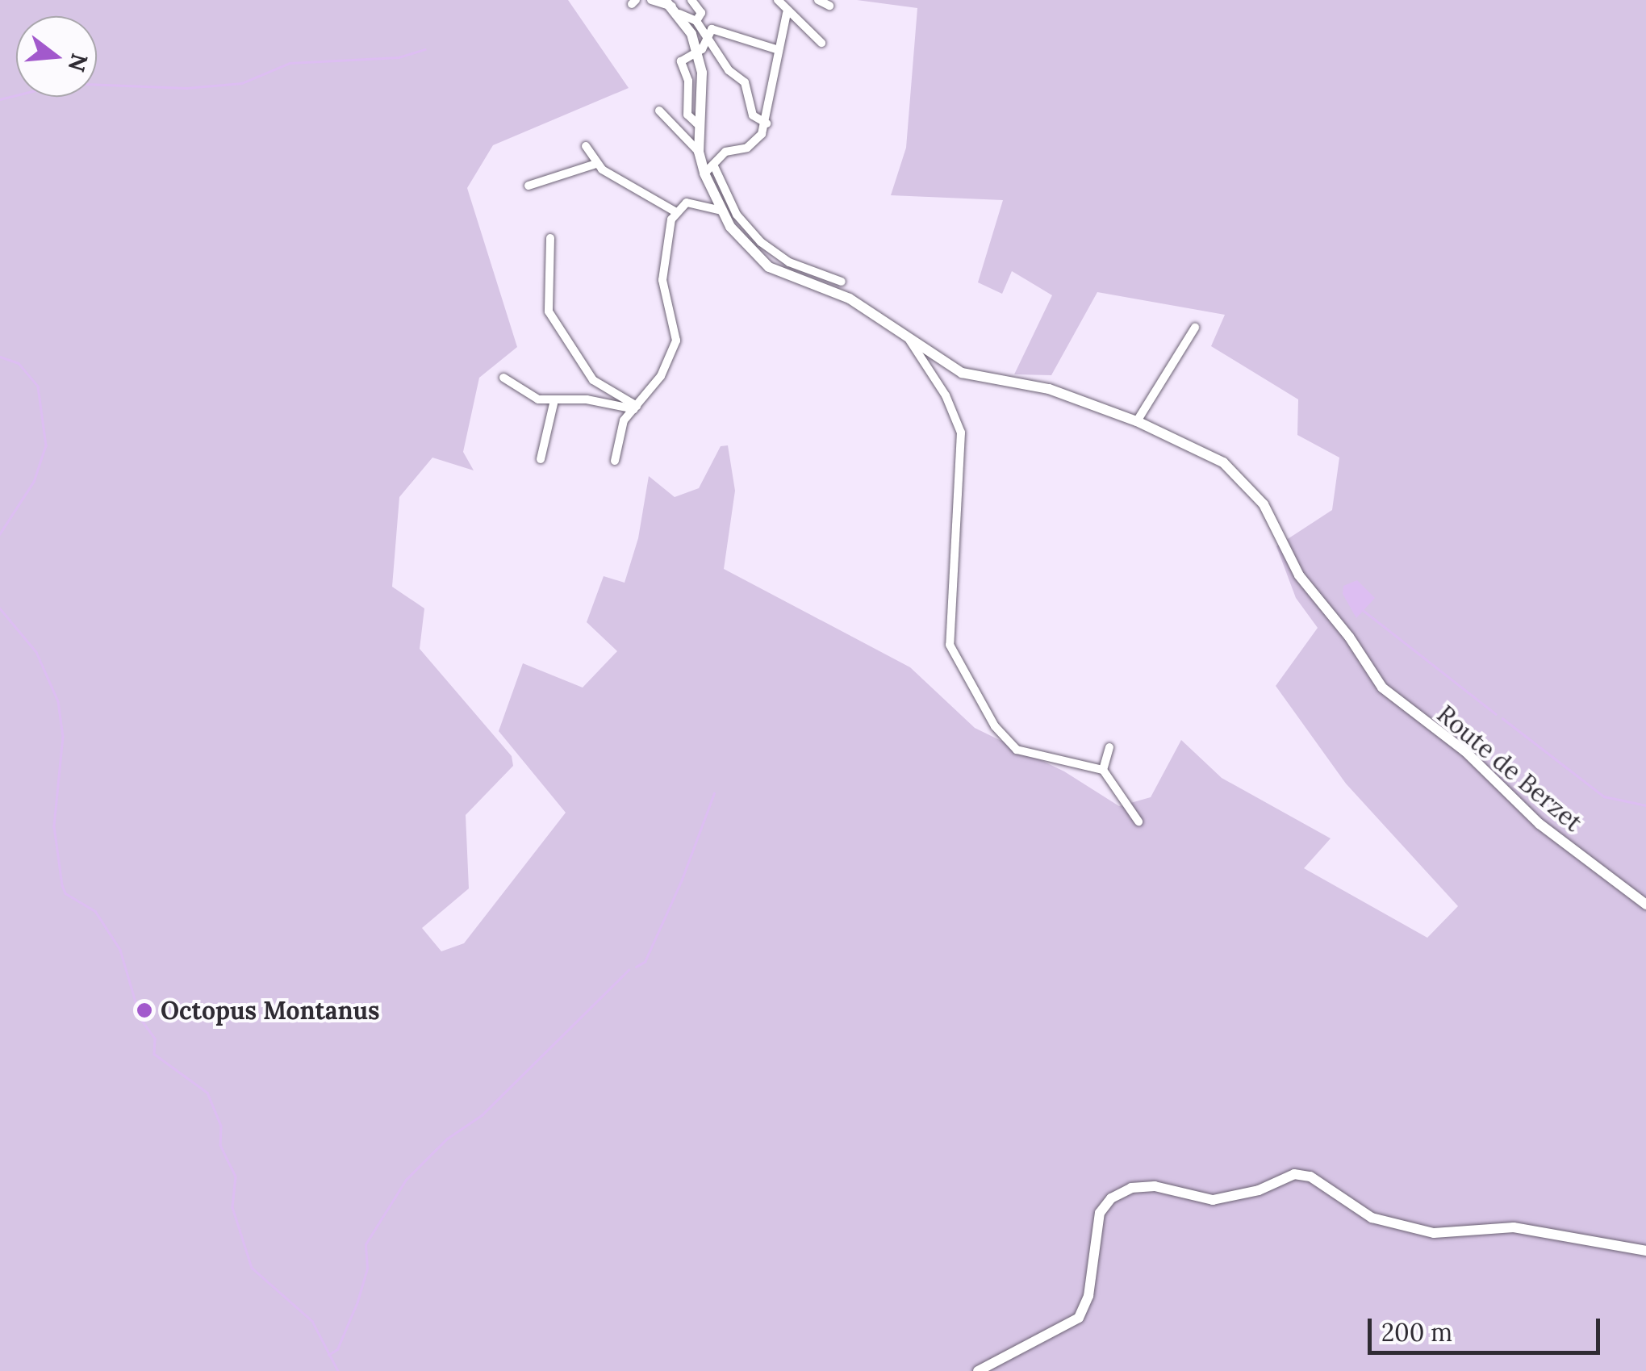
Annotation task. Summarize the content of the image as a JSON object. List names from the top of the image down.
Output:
{
  "streets": {
    "street": ["Route de Berzet"]
  },
  "places": ["Octopus Montanus"],
  "scale_bar": "200 m",
  "north": "right"
}
